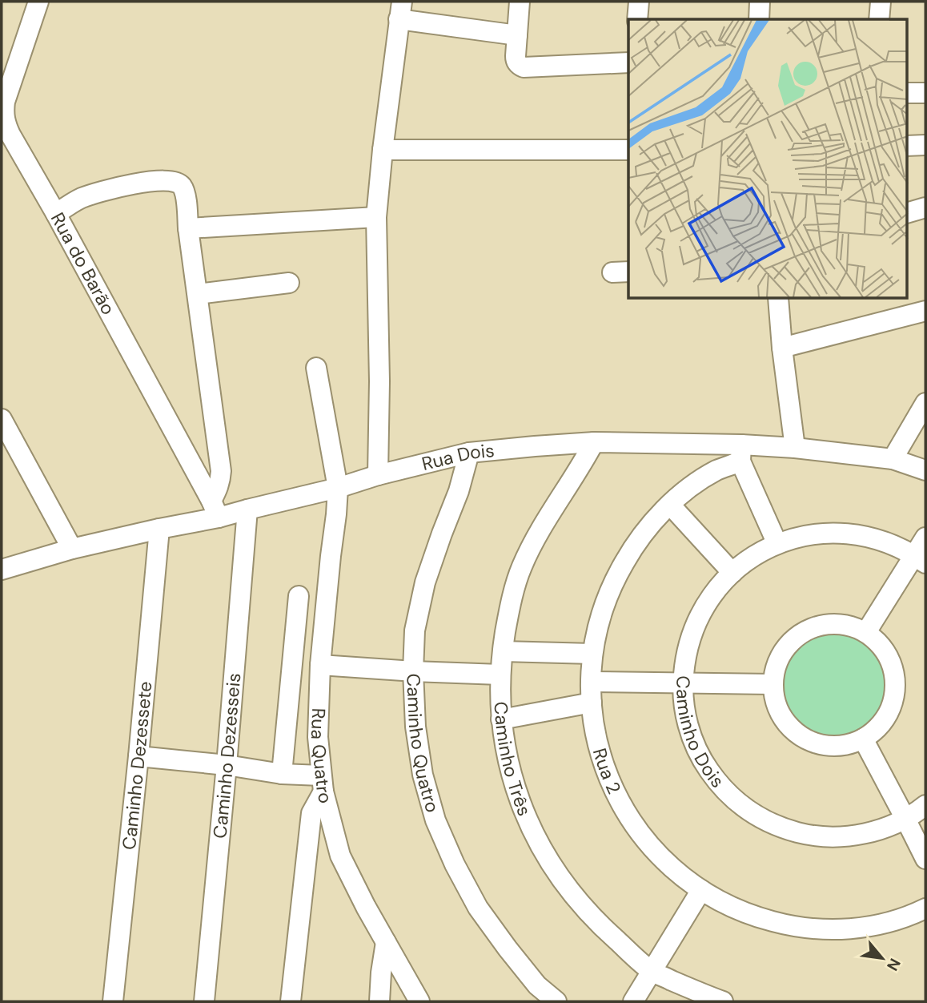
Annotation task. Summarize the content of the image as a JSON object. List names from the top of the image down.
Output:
{
  "streets": {
    "street": [
      "Rua do Barão",
      "Rua Dois",
      "Caminho Dois",
      "Caminho Quatro",
      "Rua Quatro",
      "Caminho Dezesseis",
      "Caminho Três",
      "Caminho Dezessete",
      "Rua 2"
    ]
  },
  "crossings": [
    ["Rua do Barão", "Rua Dois"],
    ["Rua Dois", "Caminho Quatro"],
    ["Rua Dois", "Rua Quatro"],
    ["Rua Dois", "Caminho Dezesseis"],
    ["Rua Dois", "Caminho Três"],
    ["Rua Dois", "Caminho Dezessete"],
    ["Rua Dois", "Rua 2"]
  ],
  "north": "bottom right"
}
